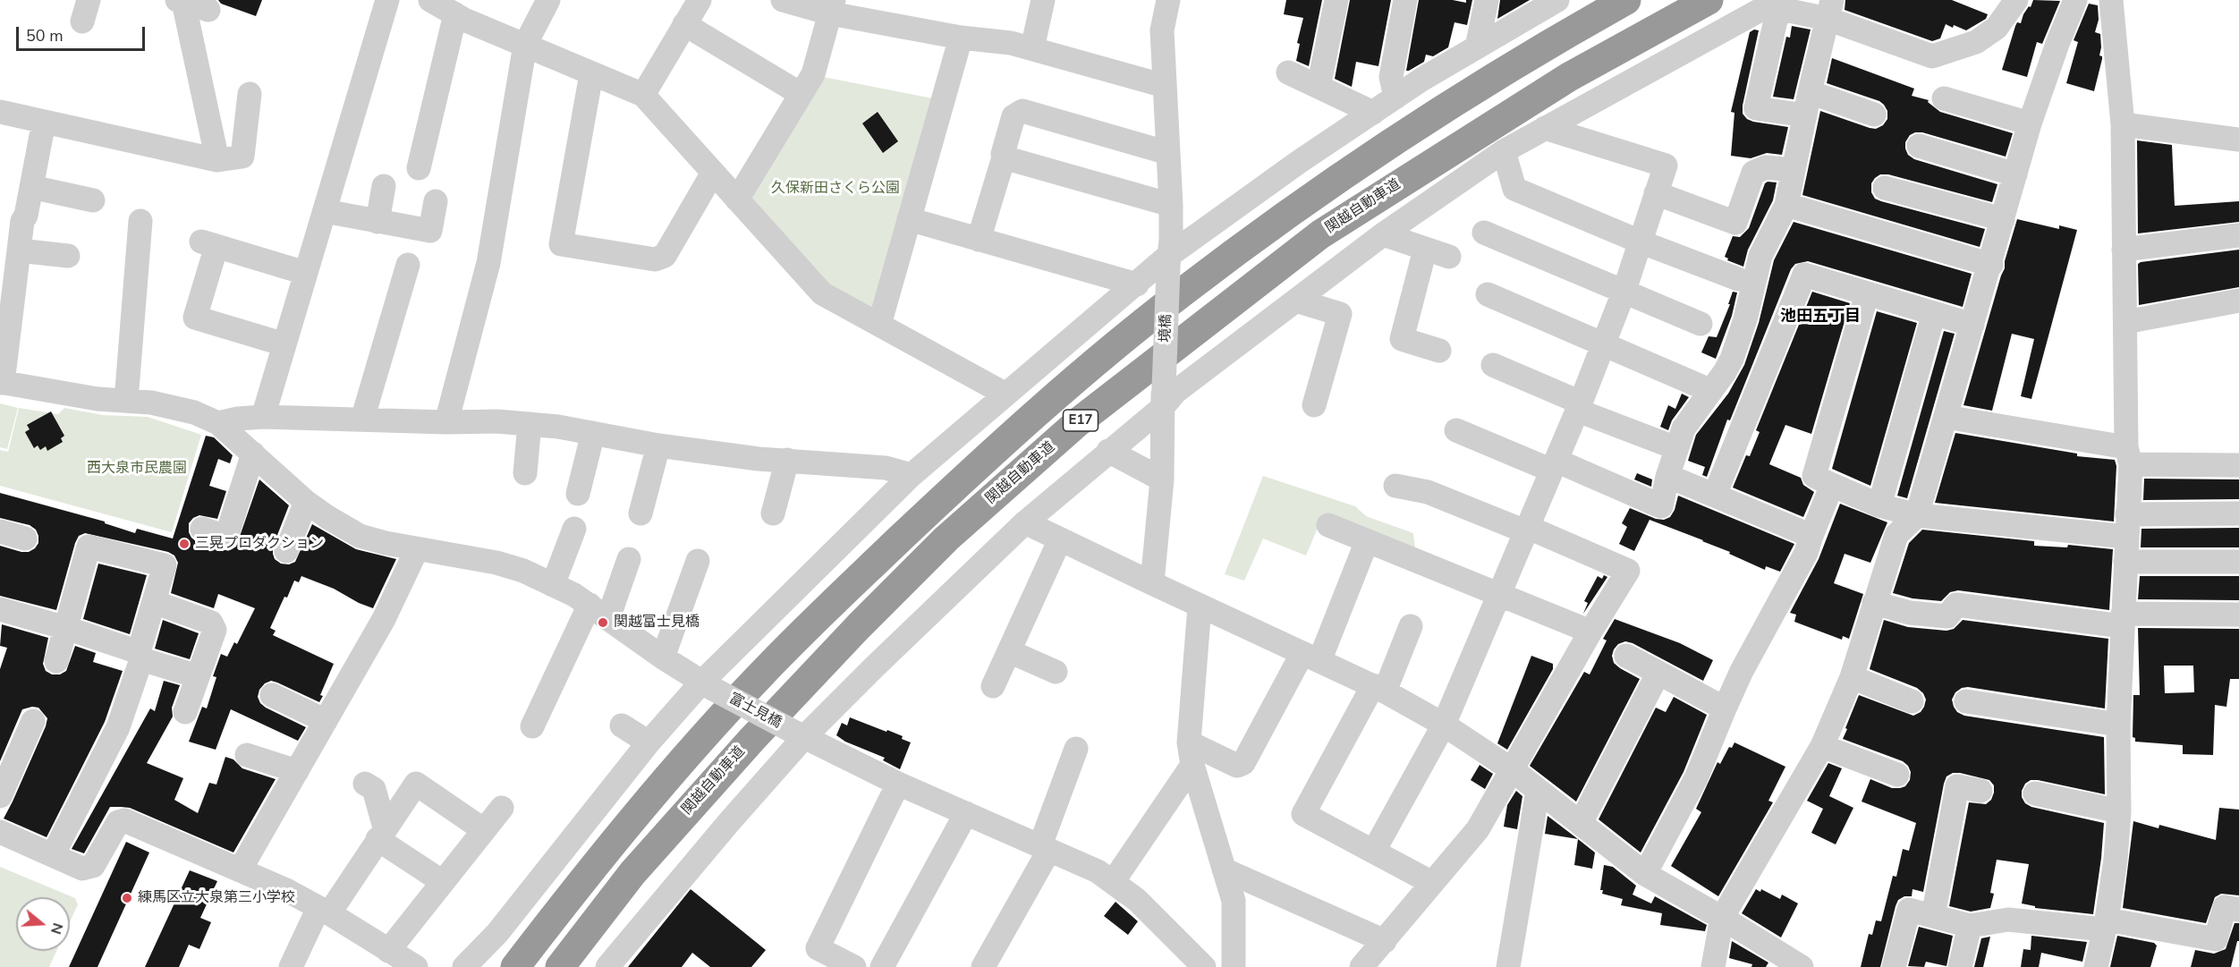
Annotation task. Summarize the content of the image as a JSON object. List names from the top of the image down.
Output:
{
  "streets": {
    "highway": ["関越自動車道", "E17"],
    "street": ["境橋", "富士見橋"]
  },
  "districts": ["池田五丁目"],
  "parks": ["久保新田さくら公園", "西大泉市民農園"],
  "places": ["三晃プロダクション", "関越富士見橋", "練馬区立大泉第三小学校"],
  "scale_bar": "50 m",
  "north": "right"
}
